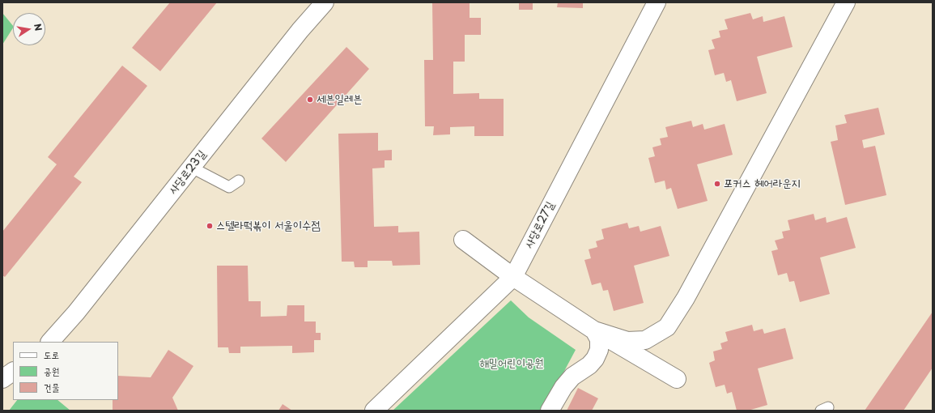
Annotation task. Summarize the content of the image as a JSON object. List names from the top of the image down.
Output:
{
  "streets": {
    "street": ["사당로23길", "사당로27길"]
  },
  "parks": ["해밀어린이공원"],
  "places": ["세븐일레븐", "포커스 헤어라운지", "스텔라떡볶이 서울이수점"],
  "legend": ["도로", "공원", "건물"],
  "north": "right"
}
